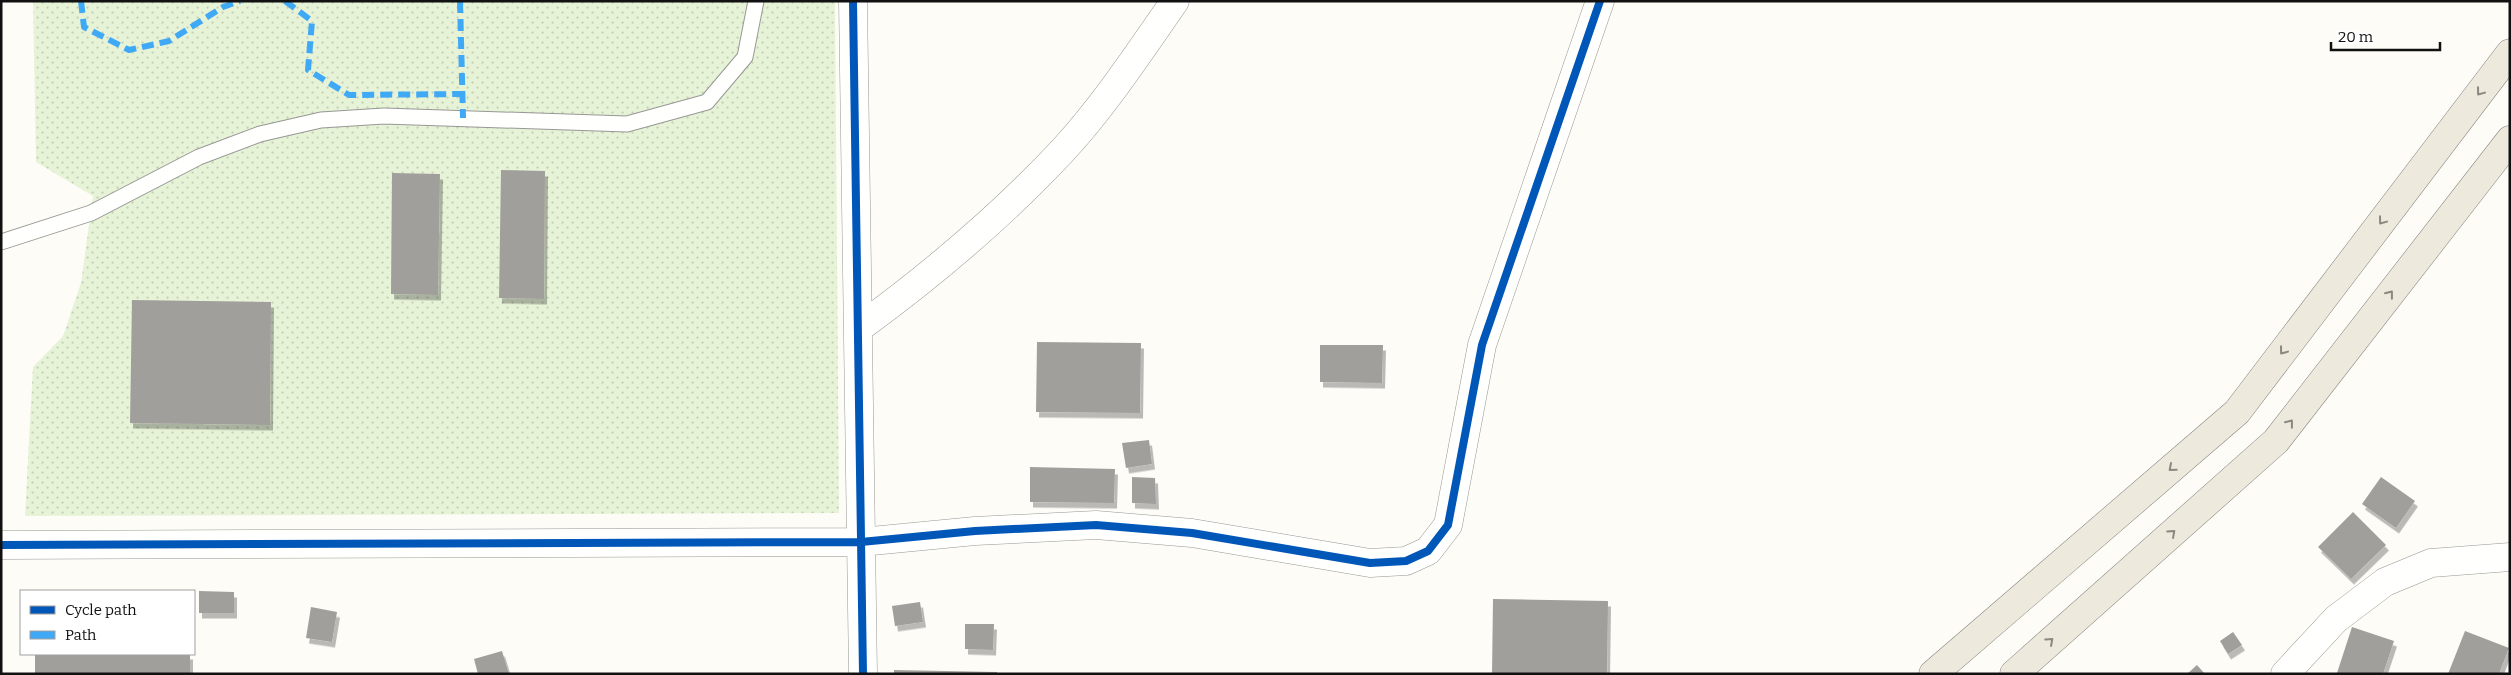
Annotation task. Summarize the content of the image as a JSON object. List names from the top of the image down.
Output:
{
  "legend": ["Cycle path", "Path"],
  "scale_bar": "20 m"
}
